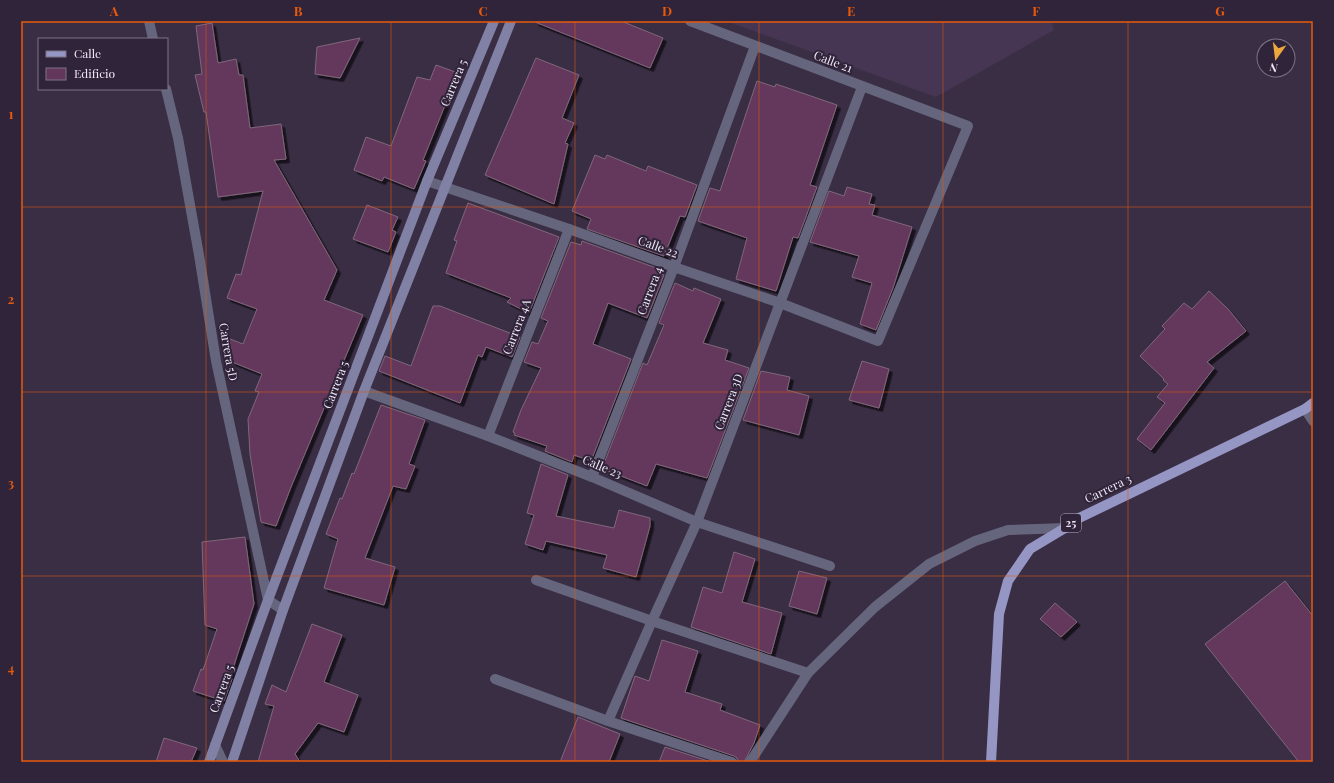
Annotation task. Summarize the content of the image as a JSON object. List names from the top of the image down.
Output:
{
  "streets": {
    "main road": ["Carrera 3", "25"],
    "street": [
      "Calle 21",
      "Carrera 5",
      "Calle 22",
      "Carrera 4",
      "Carrera 4A",
      "Carrera 5D",
      "Carrera 3D",
      "Calle 23"
    ]
  },
  "crossings": [
    ["Calle 21", "Calle 22"],
    ["Calle 21", "Carrera 4"],
    ["Calle 21", "Carrera 3D"],
    ["Carrera 5", "Calle 22"],
    ["Carrera 5", "Carrera 5D"],
    ["Calle 22", "Carrera 4"],
    ["Calle 22", "Carrera 4A"],
    ["Calle 22", "Carrera 3D"],
    ["Carrera 4", "Calle 23"],
    ["Carrera 4A", "Calle 23"],
    ["Carrera 3D", "Calle 23"]
  ],
  "legend": ["Calle", "Edificio"],
  "north": "bottom",
  "grid": {
    "columns": [
      "A",
      "B",
      "C",
      "D",
      "E",
      "F",
      "G"
    ],
    "rows": [
      "1",
      "2",
      "3",
      "4"
    ]
  }
}
